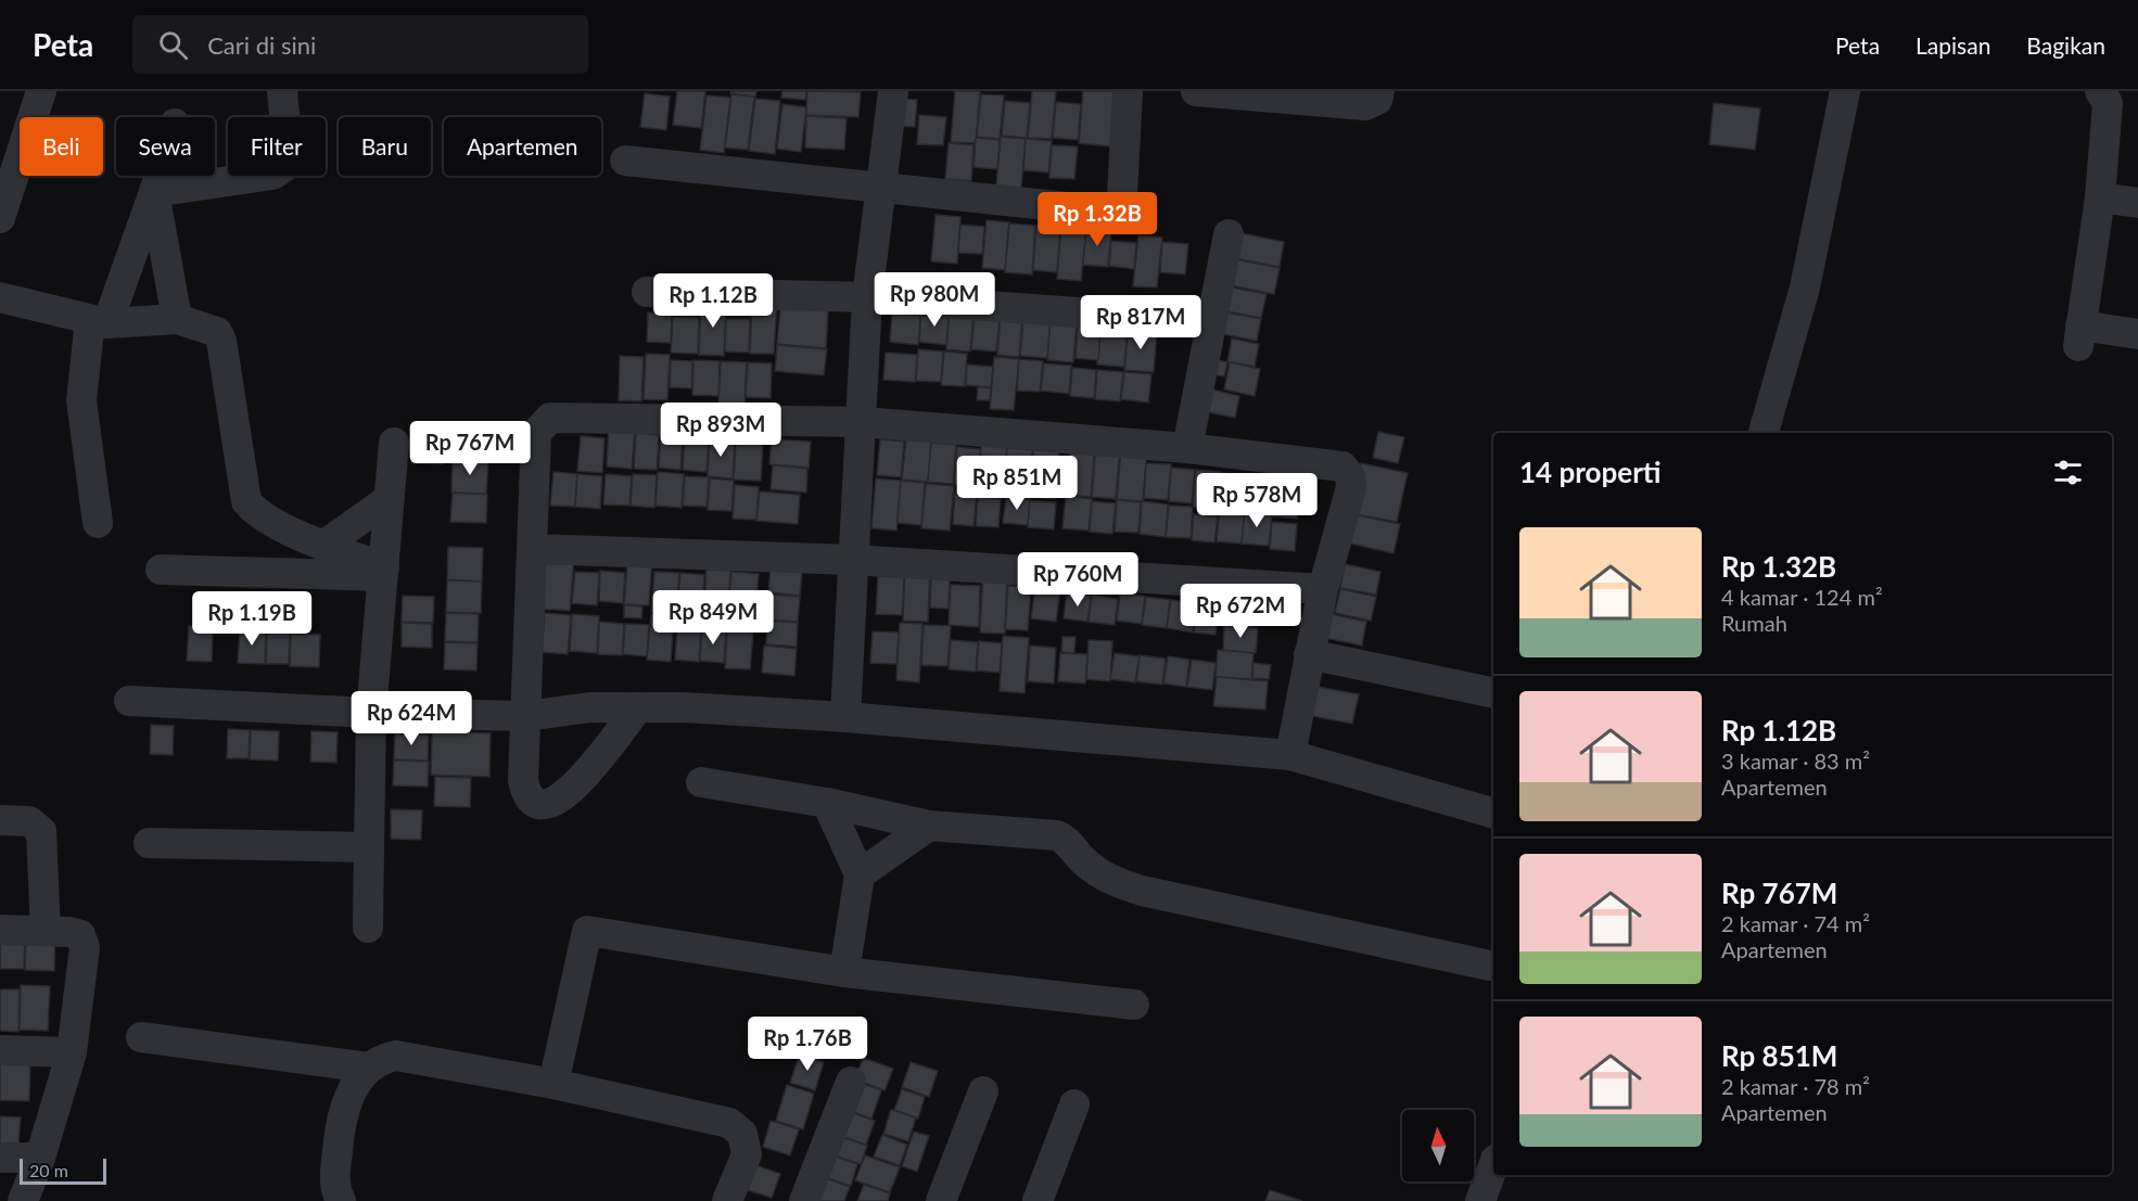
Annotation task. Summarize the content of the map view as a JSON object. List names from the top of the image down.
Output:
{
  "scale_bar": "20 m",
  "north": "top",
  "page": {
    "header": "Peta",
    "search": "Cari di sini",
    "nav": ["Peta", "Lapisan", "Bagikan"],
    "chip": [
      "Beli",
      "Sewa",
      "Filter",
      "Baru",
      "Apartemen"
    ],
    "price": [
      "Rp 1.32B",
      "Rp 980M",
      "Rp 1.12B",
      "Rp 817M",
      "Rp 893M",
      "Rp 767M",
      "Rp 851M",
      "Rp 578M",
      "Rp 760M",
      "Rp 672M",
      "Rp 849M",
      "Rp 1.19B",
      "Rp 624M",
      "Rp 1.76B"
    ],
    "heading": "14 properti",
    "list": [
      {
        "name": "Rp 1.32B",
        "note": "4 kamar · 124 m² · Rumah"
      },
      {
        "name": "Rp 1.12B",
        "note": "3 kamar · 83 m² · Apartemen"
      },
      {
        "name": "Rp 767M",
        "note": "2 kamar · 74 m² · Apartemen"
      },
      {
        "name": "Rp 851M",
        "note": "2 kamar · 78 m² · Apartemen"
      }
    ],
    "scale": "20 m"
  }
}
